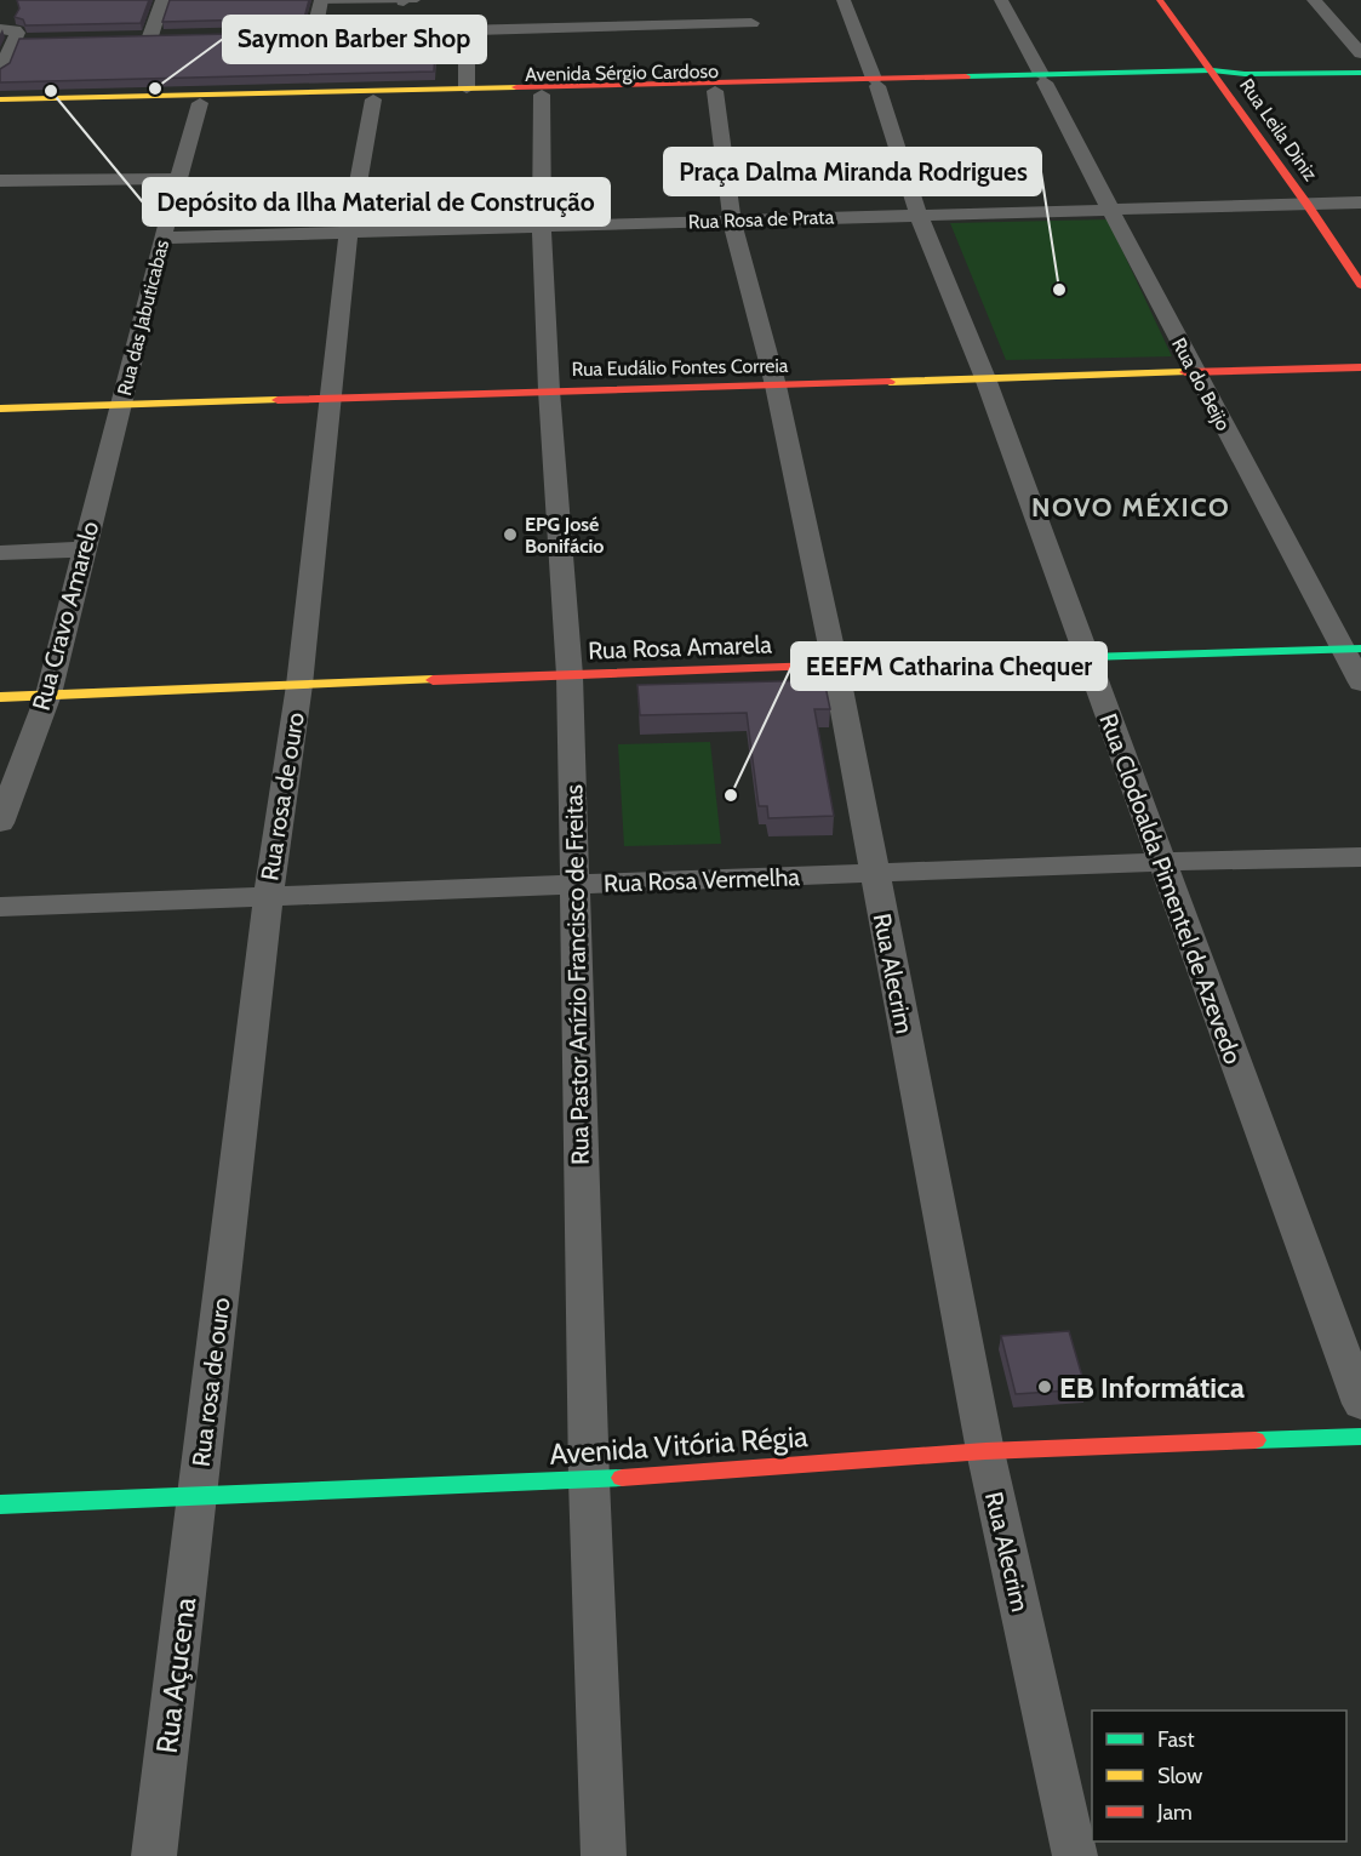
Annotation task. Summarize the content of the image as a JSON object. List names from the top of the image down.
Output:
{
  "streets": {
    "street": [
      "Avenida Sérgio Cardoso",
      "Rua Leila Diniz",
      "Rua Rosa de Prata",
      "Rua das Jabuticabas",
      "Rua Eudálio Fontes Correia",
      "Rua do Beijo",
      "Rua Cravo Amarelo",
      "Rua Rosa Amarela",
      "Rua rosa de ouro",
      "Rua Rosa Vermelha",
      "Rua Clodoalda Pimentel de Azevedo",
      "Rua Alecrim",
      "Rua Pastor Anízio Francisco de Freitas",
      "Avenida Vitória Régia",
      "Rua Açucena"
    ]
  },
  "crossings": [
    ["Avenida Sérgio Cardoso", "Rua Leila Diniz"],
    ["Avenida Sérgio Cardoso", "Rua das Jabuticabas"],
    ["Avenida Sérgio Cardoso", "Rua do Beijo"],
    ["Avenida Sérgio Cardoso", "Rua rosa de ouro"],
    ["Avenida Sérgio Cardoso", "Rua Clodoalda Pimentel de Azevedo"],
    ["Avenida Sérgio Cardoso", "Rua Alecrim"],
    ["Avenida Sérgio Cardoso", "Rua Pastor Anízio Francisco de Freitas"],
    ["Rua Leila Diniz", "Rua Rosa de Prata"],
    ["Rua Rosa de Prata", "Rua das Jabuticabas"],
    ["Rua Rosa de Prata", "Rua do Beijo"],
    ["Rua Rosa de Prata", "Rua rosa de ouro"],
    ["Rua Rosa de Prata", "Rua Clodoalda Pimentel de Azevedo"],
    ["Rua Rosa de Prata", "Rua Alecrim"],
    ["Rua Rosa de Prata", "Rua Pastor Anízio Francisco de Freitas"],
    ["Rua das Jabuticabas", "Rua Eudálio Fontes Correia"],
    ["Rua das Jabuticabas", "Rua Cravo Amarelo"],
    ["Rua Eudálio Fontes Correia", "Rua do Beijo"],
    ["Rua Eudálio Fontes Correia", "Rua Cravo Amarelo"],
    ["Rua Eudálio Fontes Correia", "Rua rosa de ouro"],
    ["Rua Eudálio Fontes Correia", "Rua Clodoalda Pimentel de Azevedo"],
    ["Rua Eudálio Fontes Correia", "Rua Alecrim"],
    ["Rua Eudálio Fontes Correia", "Rua Pastor Anízio Francisco de Freitas"],
    ["Rua do Beijo", "Rua Rosa Amarela"],
    ["Rua Cravo Amarelo", "Rua Rosa Amarela"],
    ["Rua Rosa Amarela", "Rua rosa de ouro"],
    ["Rua Rosa Amarela", "Rua Clodoalda Pimentel de Azevedo"],
    ["Rua Rosa Amarela", "Rua Alecrim"],
    ["Rua Rosa Amarela", "Rua Pastor Anízio Francisco de Freitas"],
    ["Rua rosa de ouro", "Rua Rosa Vermelha"],
    ["Rua rosa de ouro", "Avenida Vitória Régia"],
    ["Rua rosa de ouro", "Rua Açucena"],
    ["Rua Rosa Vermelha", "Rua Clodoalda Pimentel de Azevedo"],
    ["Rua Rosa Vermelha", "Rua Alecrim"],
    ["Rua Rosa Vermelha", "Rua Pastor Anízio Francisco de Freitas"],
    ["Rua Alecrim", "Avenida Vitória Régia"],
    ["Rua Pastor Anízio Francisco de Freitas", "Avenida Vitória Régia"],
    ["Avenida Vitória Régia", "Rua Açucena"]
  ],
  "districts": ["NOVO MÉXICO"],
  "places": [
    "Saymon Barber Shop",
    "Depósito da Ilha Material de Construção",
    "Praça Dalma Miranda Rodrigues",
    "EPG José Bonifácio",
    "EEEFM Catharina Chequer",
    "EB Informática"
  ],
  "legend": ["Fast", "Slow", "Jam"]
}
